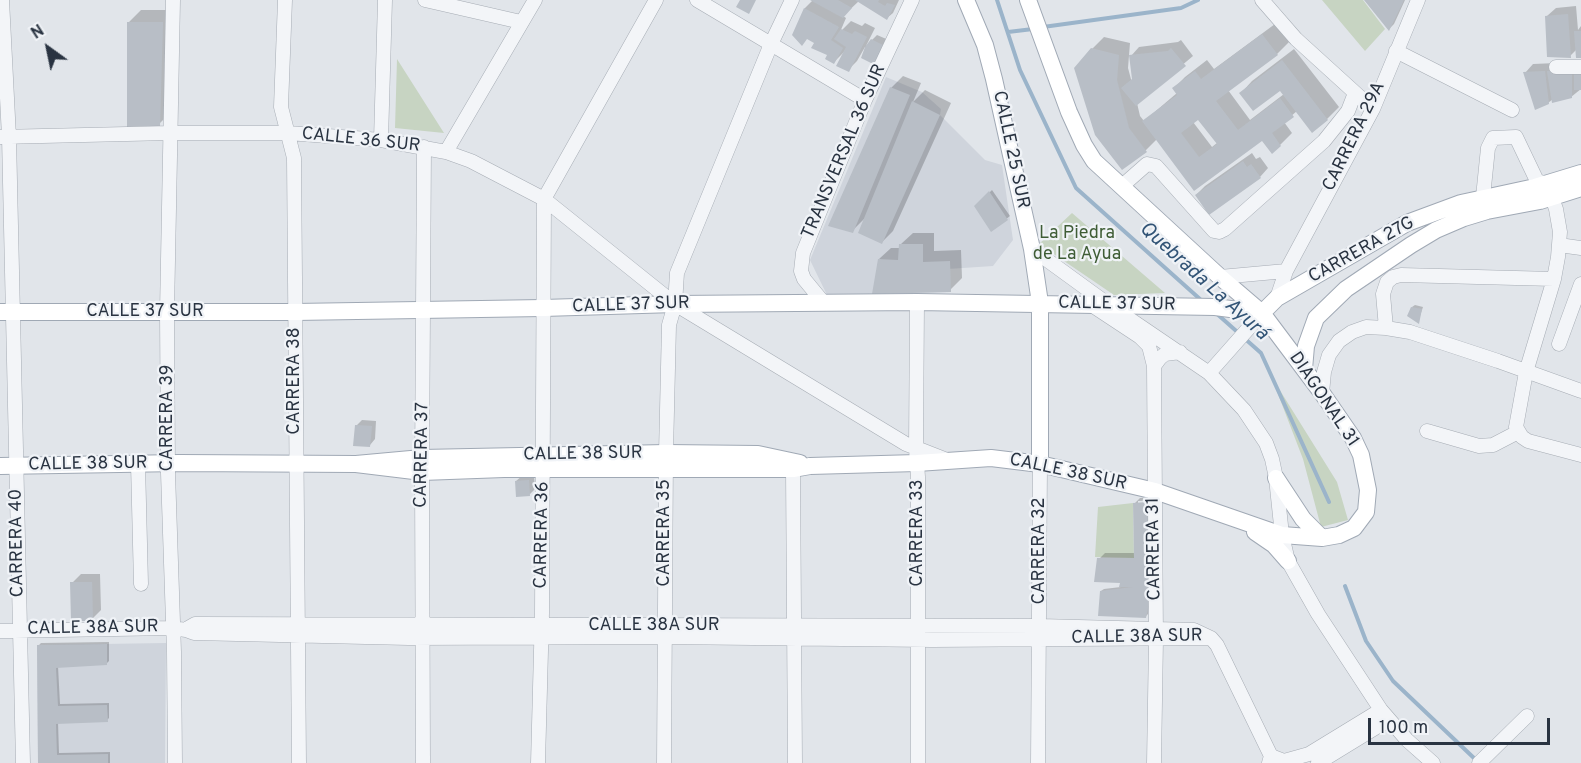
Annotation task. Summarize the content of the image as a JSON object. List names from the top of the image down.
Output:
{
  "streets": {
    "main road": [
      "CALLE 25 SUR",
      "CARRERA 27G",
      "CALLE 37 SUR",
      "DIAGONAL 31",
      "CALLE 38 SUR",
      "CARRERA 32"
    ],
    "street": [
      "CARRERA 29A",
      "CALLE 36 SUR",
      "TRANSVERSAL 36 SUR",
      "CARRERA 38",
      "CARRERA 39",
      "CARRERA 37",
      "CARRERA 35",
      "CARRERA 33",
      "CARRERA 36",
      "CARRERA 40",
      "CARRERA 31",
      "CALLE 38A SUR"
    ]
  },
  "crossings": [
    ["CARRERA 29A", "CARRERA 27G"],
    ["CALLE 36 SUR", "CALLE 37 SUR"],
    ["CALLE 36 SUR", "CARRERA 38"],
    ["CALLE 36 SUR", "CARRERA 39"],
    ["CALLE 36 SUR", "CARRERA 37"],
    ["CALLE 36 SUR", "CALLE 38 SUR"],
    ["CALLE 36 SUR", "CARRERA 35"],
    ["CALLE 36 SUR", "CARRERA 33"],
    ["CALLE 36 SUR", "CARRERA 36"],
    ["CALLE 36 SUR", "CARRERA 40"],
    ["CALLE 25 SUR", "CALLE 37 SUR"],
    ["CALLE 25 SUR", "CARRERA 32"],
    ["TRANSVERSAL 36 SUR", "CALLE 37 SUR"],
    ["CARRERA 27G", "CALLE 37 SUR"],
    ["CARRERA 27G", "DIAGONAL 31"],
    ["CALLE 37 SUR", "CARRERA 38"],
    ["CALLE 37 SUR", "DIAGONAL 31"],
    ["CALLE 37 SUR", "CARRERA 39"],
    ["CALLE 37 SUR", "CARRERA 37"],
    ["CALLE 37 SUR", "CARRERA 35"],
    ["CALLE 37 SUR", "CARRERA 33"],
    ["CALLE 37 SUR", "CARRERA 36"],
    ["CALLE 37 SUR", "CARRERA 40"],
    ["CALLE 37 SUR", "CARRERA 32"],
    ["CARRERA 38", "CALLE 38 SUR"],
    ["CARRERA 38", "CALLE 38A SUR"],
    ["DIAGONAL 31", "CALLE 38 SUR"],
    ["CARRERA 39", "CALLE 38 SUR"],
    ["CARRERA 39", "CALLE 38A SUR"],
    ["CARRERA 37", "CALLE 38 SUR"],
    ["CARRERA 37", "CALLE 38A SUR"],
    ["CALLE 38 SUR", "CARRERA 35"],
    ["CALLE 38 SUR", "CARRERA 33"],
    ["CALLE 38 SUR", "CARRERA 36"],
    ["CALLE 38 SUR", "CARRERA 40"],
    ["CALLE 38 SUR", "CARRERA 31"],
    ["CALLE 38 SUR", "CARRERA 32"],
    ["CARRERA 35", "CALLE 38A SUR"],
    ["CARRERA 33", "CALLE 38A SUR"],
    ["CARRERA 36", "CALLE 38A SUR"],
    ["CARRERA 40", "CALLE 38A SUR"],
    ["CARRERA 31", "CALLE 38A SUR"],
    ["CARRERA 32", "CALLE 38A SUR"]
  ],
  "water": ["Quebrada La Ayurá"],
  "parks": ["La Piedra de La Ayua"],
  "scale_bar": "100 m",
  "north": "top left"
}
